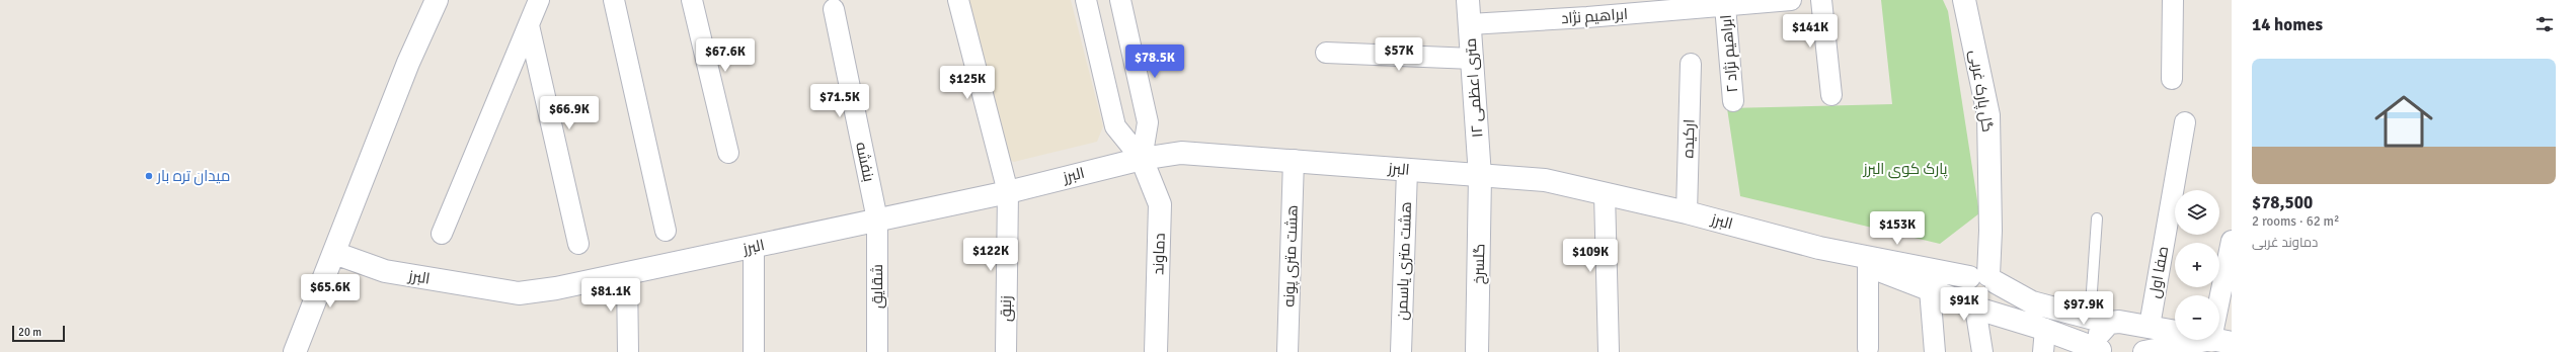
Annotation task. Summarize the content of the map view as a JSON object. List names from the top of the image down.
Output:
{
  "streets": {
    "main road": [
      "۱۲ متری اعظمی",
      "گل پارک غربی",
      "البرز",
      "دماوند",
      "گلسرخ"
    ],
    "street": [
      "ابراهیم نژاد",
      "ابراهیم نژاد ۲",
      "ارکیده",
      "بنفشه",
      "هشت متری پونه",
      "هشت متری یاسمن",
      "صفا اول",
      "شقایق",
      "زنبق"
    ]
  },
  "crossings": [
    ["ابراهیم نژاد", "ابراهیم نژاد ۲"],
    ["ابراهیم نژاد", "۱۲ متری اعظمی"],
    ["۱۲ متری اعظمی", "البرز"],
    ["۱۲ متری اعظمی", "گلسرخ"],
    ["گل پارک غربی", "البرز"],
    ["ارکیده", "البرز"],
    ["بنفشه", "البرز"],
    ["بنفشه", "شقایق"],
    ["البرز", "دماوند"],
    ["البرز", "هشت متری پونه"],
    ["البرز", "هشت متری یاسمن"],
    ["البرز", "گلسرخ"],
    ["البرز", "صفا اول"],
    ["البرز", "شقایق"],
    ["البرز", "زنبق"]
  ],
  "parks": ["پارک کوی البرز"],
  "places": ["میدان تره بار"],
  "scale_bar": "20 m",
  "page": {
    "heading": "14 homes",
    "price": [
      "$141K",
      "$57K",
      "$67.6K",
      "$78.5K",
      "$125K",
      "$71.5K",
      "$66.9K",
      "$153K",
      "$122K",
      "$109K",
      "$65.6K",
      "$81.1K",
      "$91K",
      "$97.9K"
    ],
    "list": [
      {
        "name": "$78,500",
        "note": "2 rooms · 62 m² · دماوند غربی"
      }
    ],
    "map_buttons": ["+", "−"],
    "scale": "20 m"
  }
}
